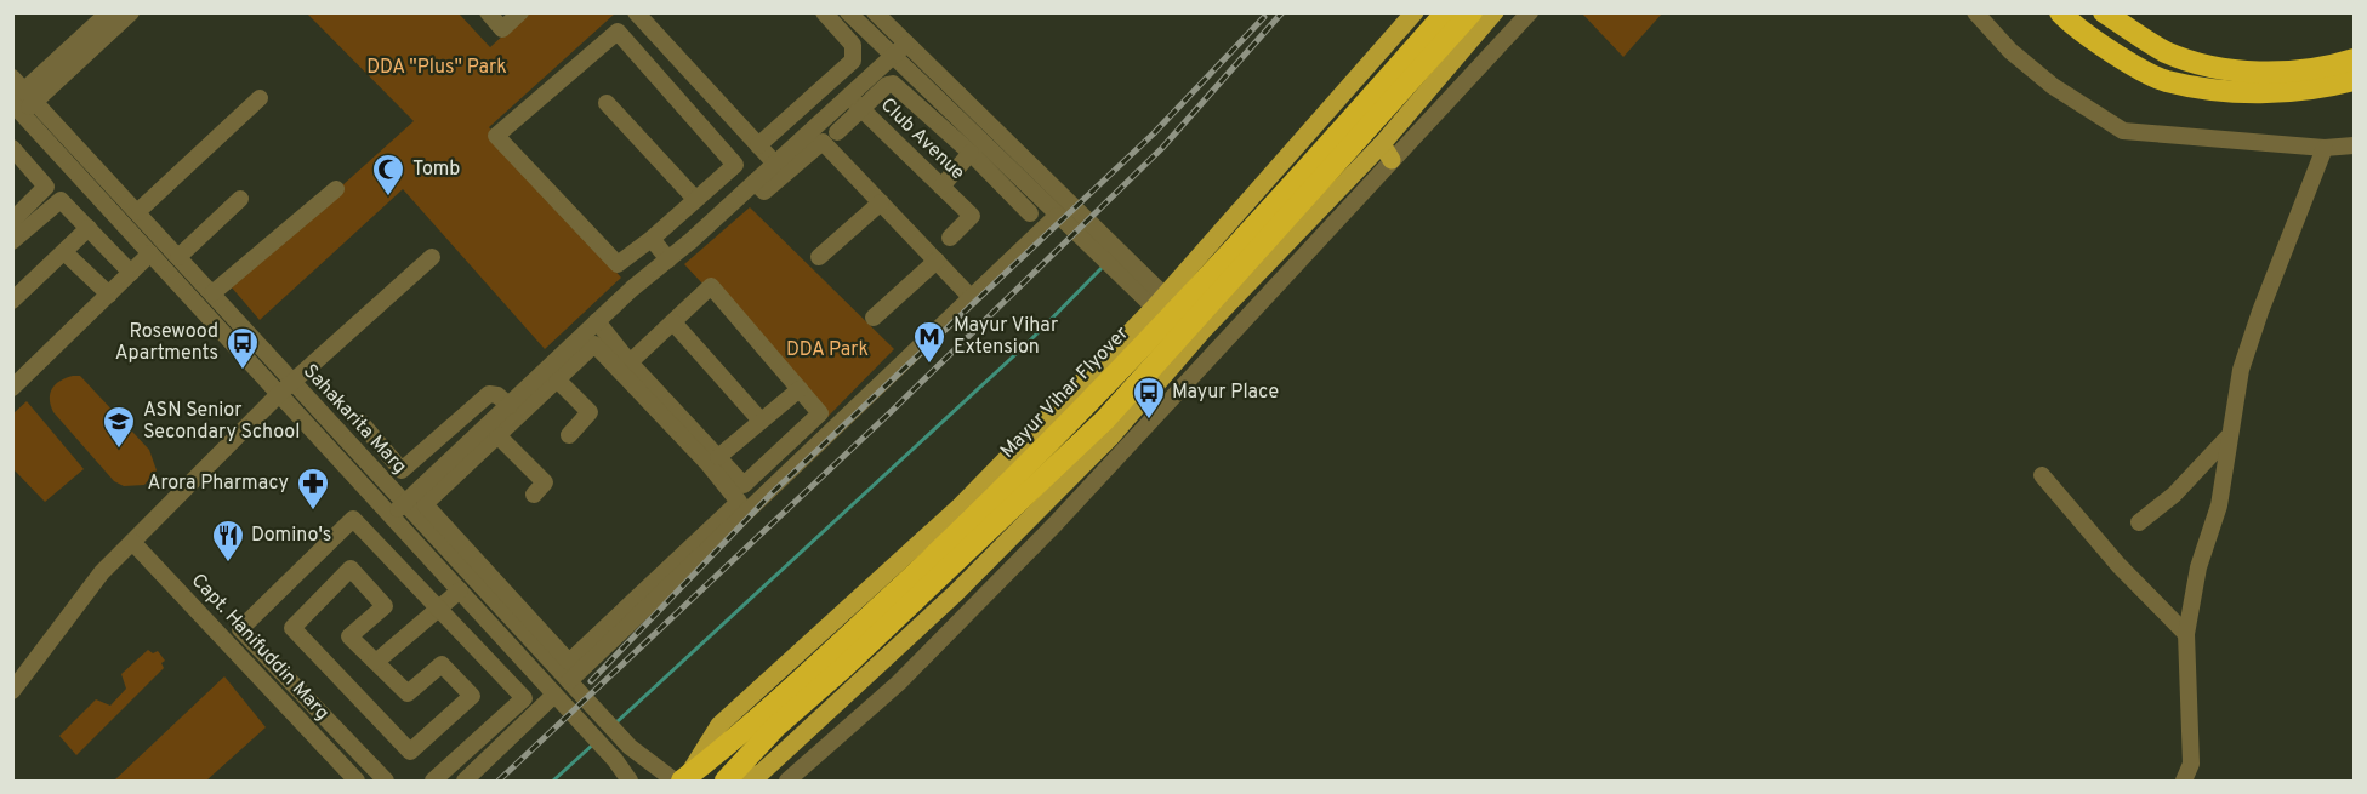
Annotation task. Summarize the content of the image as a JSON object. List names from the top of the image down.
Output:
{
  "streets": {
    "highway": ["Mayur Vihar Flyover"],
    "street": ["Club Avenue", "Sahakarita Marg", "Capt. Hanifuddin Marg"]
  },
  "crossings": [
    ["Mayur Vihar Flyover", "Sahakarita Marg"]
  ],
  "parks": ["DDA \"Plus\" Park", "DDA Park"],
  "places": {
    "mosque": ["Tomb"],
    "metro station": ["Mayur Vihar Extension"],
    "bus stop": ["Rosewood Apartments", "Mayur Place"],
    "school or university": ["ASN Senior Secondary School"],
    "pharmacy": ["Arora Pharmacy"],
    "restaurant": ["Domino's"]
  }
}
